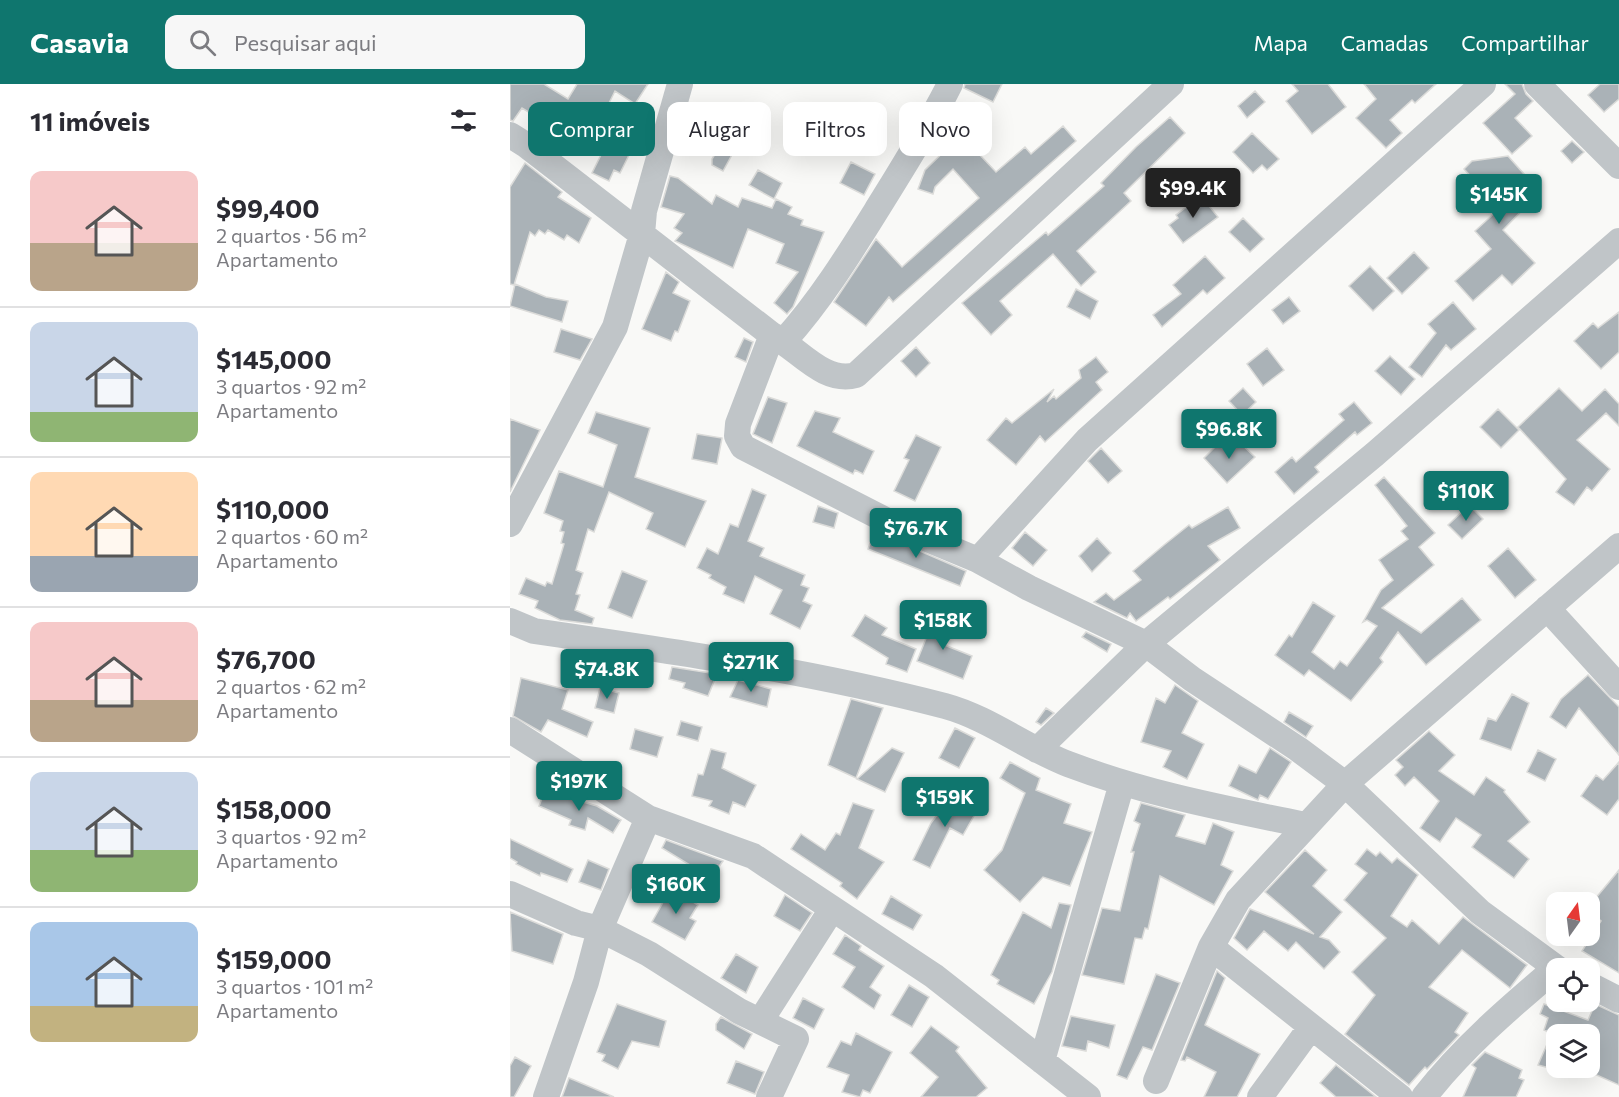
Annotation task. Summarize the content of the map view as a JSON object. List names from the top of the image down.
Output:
{
  "north": "top",
  "page": {
    "header": "Casavia",
    "search": "Pesquisar aqui",
    "nav": ["Mapa", "Camadas", "Compartilhar"],
    "heading": "11 imóveis",
    "chip": [
      "Comprar",
      "Alugar",
      "Filtros",
      "Novo"
    ],
    "list": [
      {
        "name": "$99,400",
        "note": "2 quartos · 56 m² · Apartamento"
      },
      {
        "name": "$145,000",
        "note": "3 quartos · 92 m² · Apartamento"
      },
      {
        "name": "$110,000",
        "note": "2 quartos · 60 m² · Apartamento"
      },
      {
        "name": "$76,700",
        "note": "2 quartos · 62 m² · Apartamento"
      },
      {
        "name": "$158,000",
        "note": "3 quartos · 92 m² · Apartamento"
      },
      {
        "name": "$159,000",
        "note": "3 quartos · 101 m² · Apartamento"
      }
    ],
    "price": [
      "$99.4K",
      "$145K",
      "$96.8K",
      "$110K",
      "$76.7K",
      "$158K",
      "$271K",
      "$74.8K",
      "$197K",
      "$159K",
      "$160K"
    ]
  }
}
